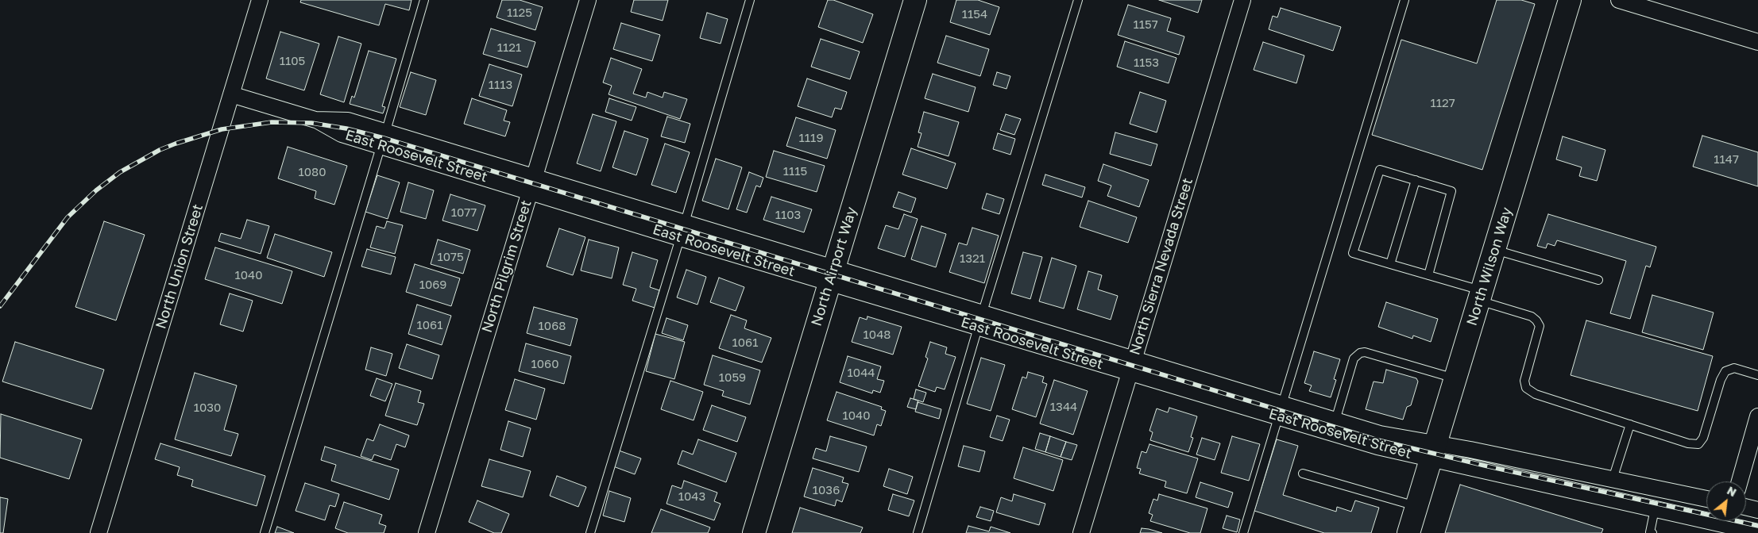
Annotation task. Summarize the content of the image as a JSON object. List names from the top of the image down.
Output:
{
  "streets": {
    "main road": ["North Airport Way", "North Wilson Way"],
    "street": [
      "East Roosevelt Street",
      "North Union Street",
      "North Pilgrim Street",
      "North Sierra Nevada Street"
    ]
  },
  "crossings": [
    ["East Roosevelt Street", "North Union Street"],
    ["East Roosevelt Street", "North Pilgrim Street"],
    ["East Roosevelt Street", "North Airport Way"],
    ["East Roosevelt Street", "North Sierra Nevada Street"],
    ["East Roosevelt Street", "North Wilson Way"]
  ],
  "house_numbers": [
    "1125",
    "1154",
    "1157",
    "1121",
    "1105",
    "1153",
    "1113",
    "1127",
    "1119",
    "1147",
    "1115",
    "1080",
    "1077",
    "1103",
    "1075",
    "1321",
    "1040",
    "1069",
    "1061",
    "1068",
    "1048",
    "1061",
    "1060",
    "1044",
    "1059",
    "1344",
    "1030",
    "1040",
    "1036",
    "1043"
  ],
  "north": "top right"
}
